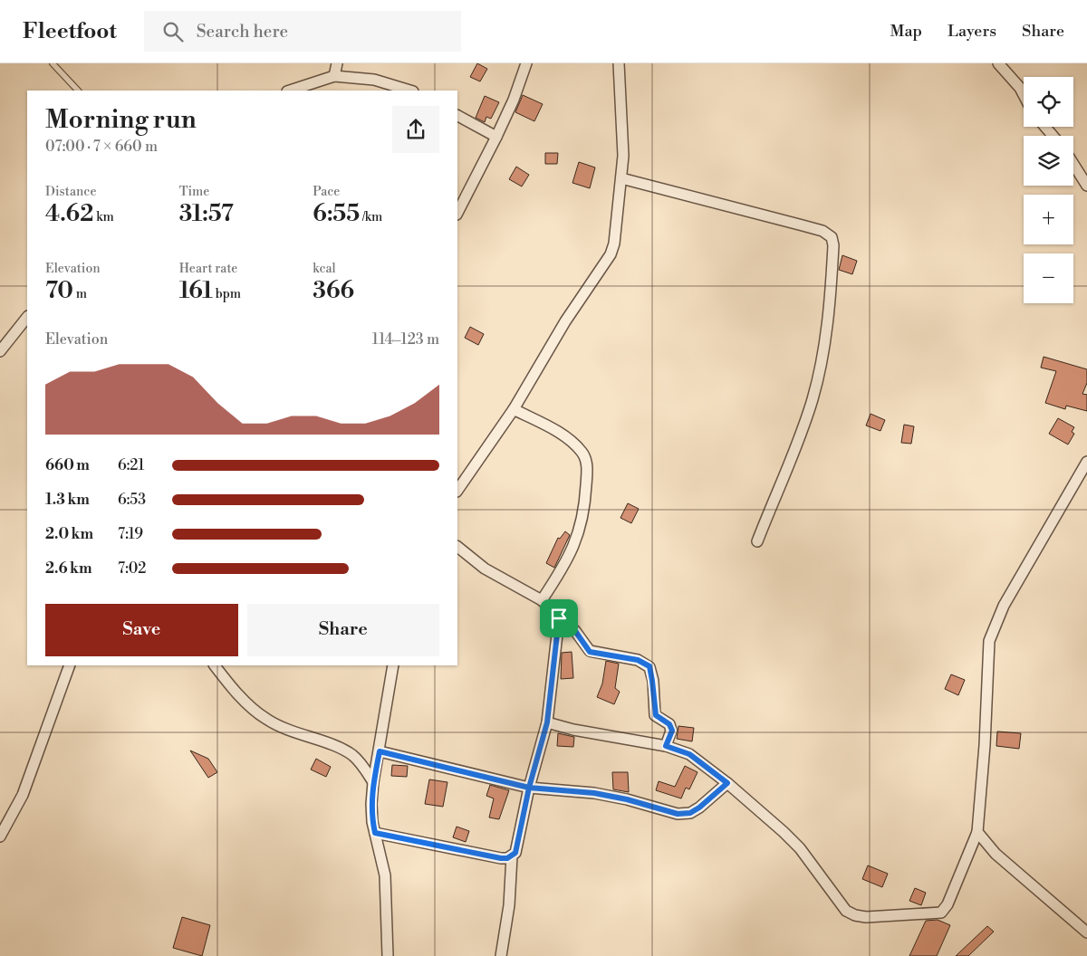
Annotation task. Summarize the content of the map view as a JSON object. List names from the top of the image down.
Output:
{
  "page": {
    "header": "Fleetfoot",
    "search": "Search here",
    "nav": ["Map", "Layers", "Share"],
    "map_buttons": ["+", "−"],
    "heading": ["Morning run", "07:00 · 7 × 660 m"],
    "stats": [
      ["Distance", "4.62 km"],
      ["Time", "31:57"],
      ["Pace", "6:55 /km"],
      ["Elevation", "70 m"],
      ["Heart rate", "161 bpm"],
      ["kcal", "366"]
    ],
    "chart": ["Elevation", "114–123 m"],
    "list": [
      {
        "name": "660 m",
        "note": "6:21"
      },
      {
        "name": "1.3 km",
        "note": "6:53"
      },
      {
        "name": "2.0 km",
        "note": "7:19"
      },
      {
        "name": "2.6 km",
        "note": "7:02"
      }
    ],
    "buttons": ["Save", "Share"]
  }
}
